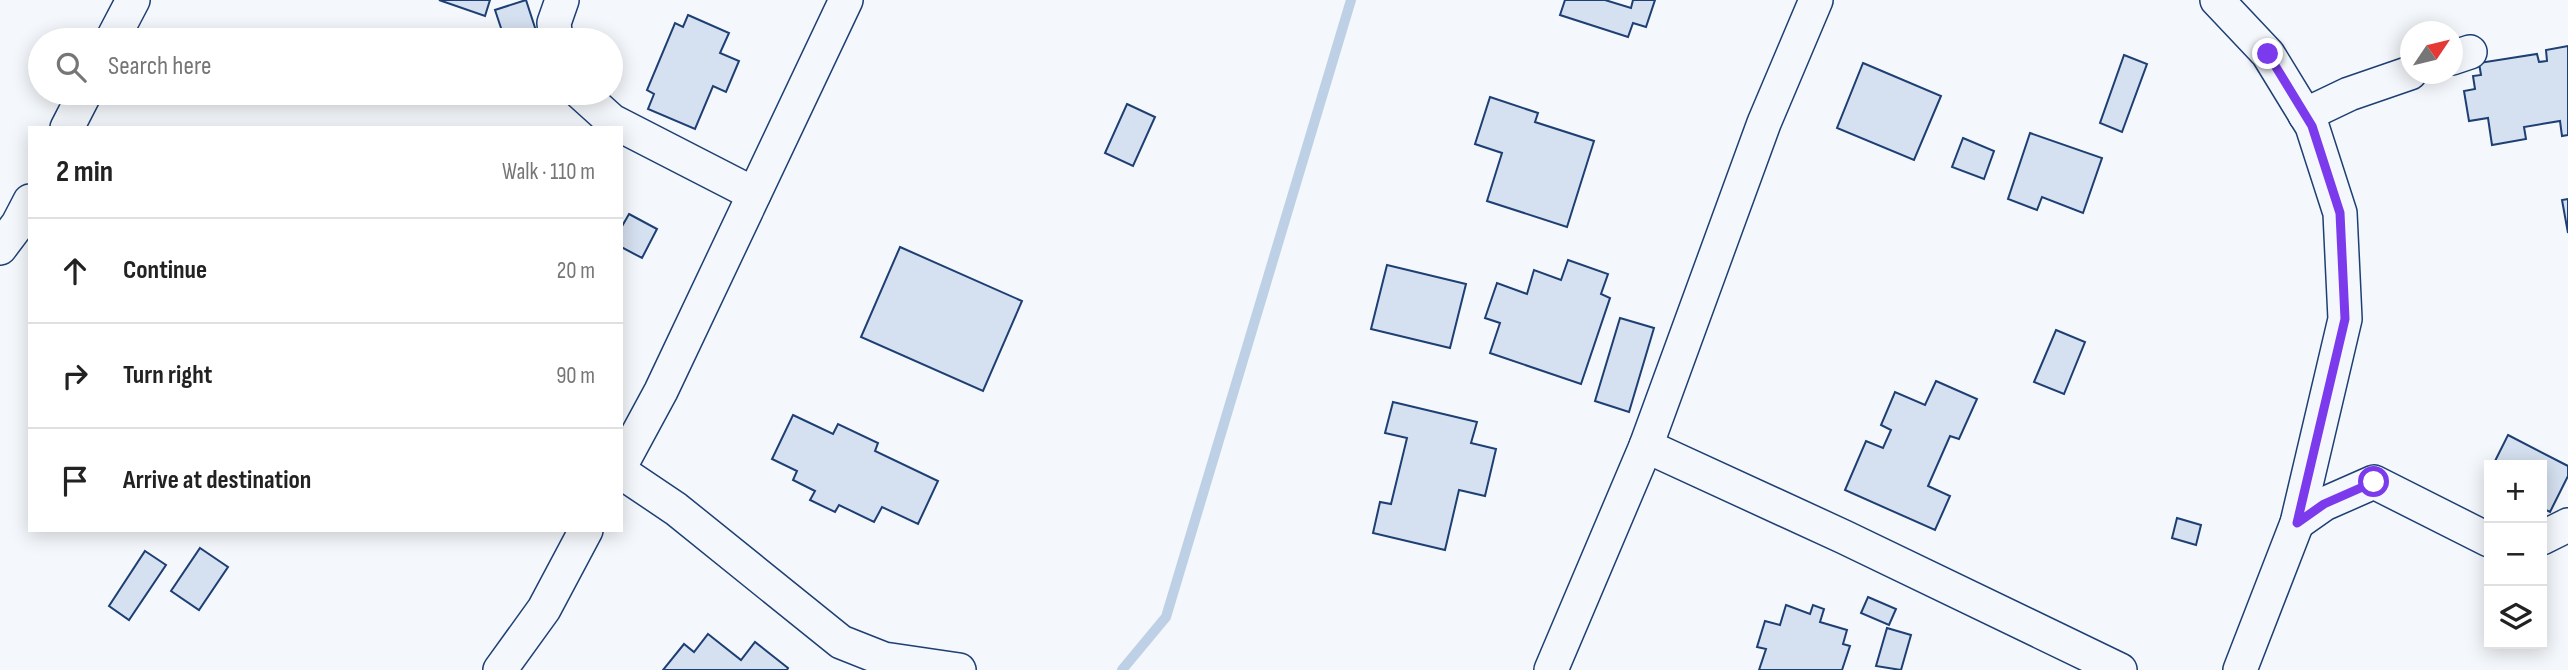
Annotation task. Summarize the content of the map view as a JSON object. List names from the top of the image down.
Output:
{
  "north": "top right",
  "page": {
    "search": "Search here",
    "heading": ["2 min", "Walk · 110 m"],
    "list": [
      ["Continue", "20 m"],
      ["Turn right", "90 m"],
      "Arrive at destination"
    ],
    "map_buttons": ["+", "−"]
  }
}
